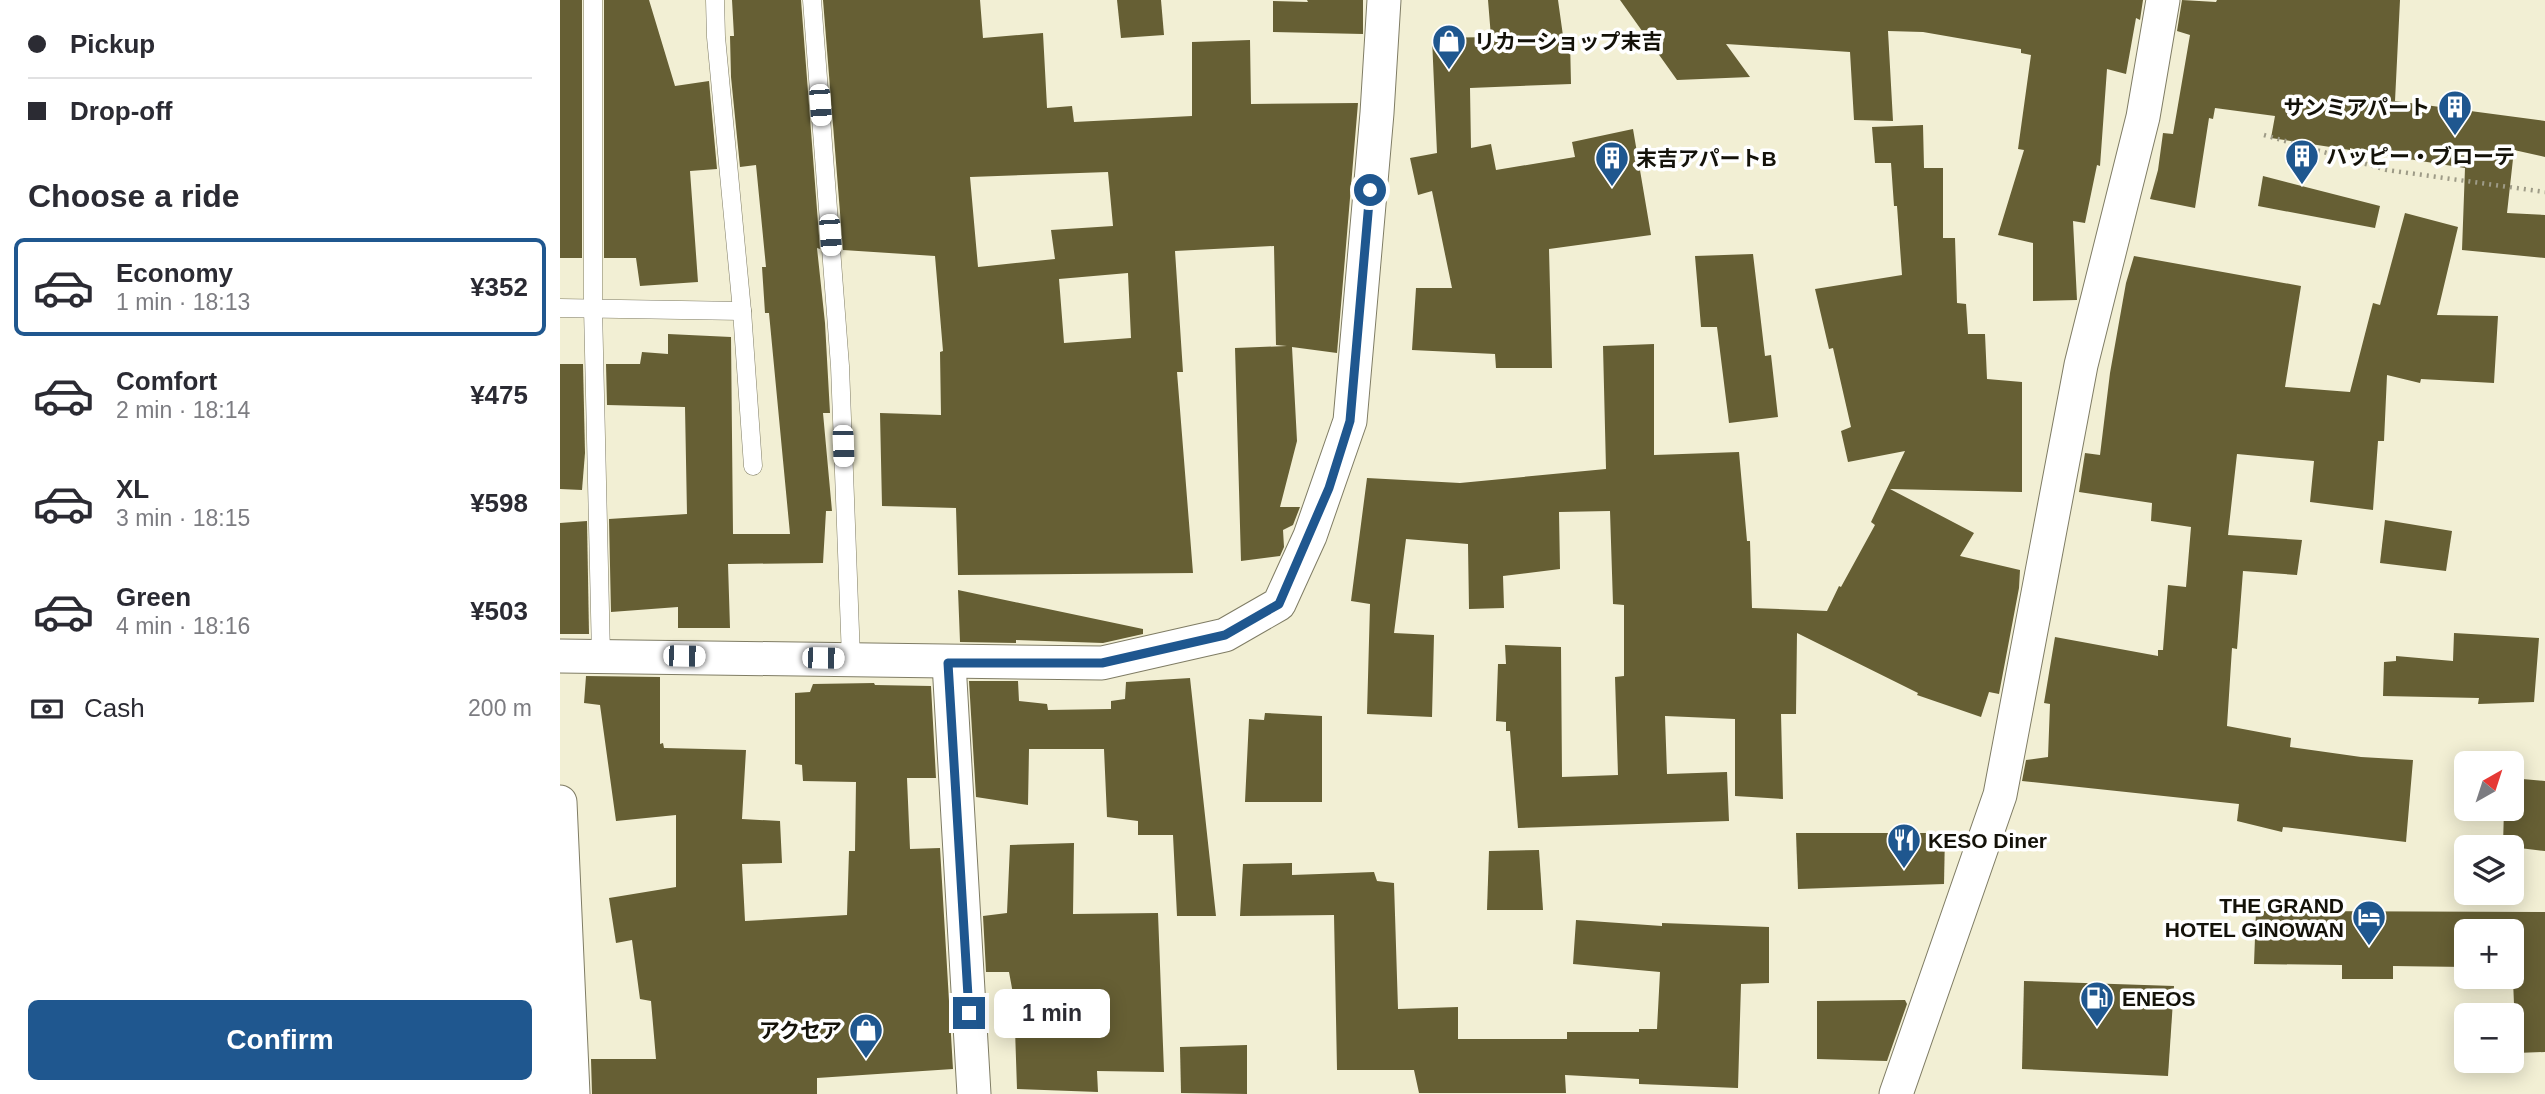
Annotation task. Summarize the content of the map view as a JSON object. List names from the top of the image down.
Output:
{
  "places": {
    "shop": ["リカーショップ末吉", "アクセア"],
    "building": ["サンミアパート", "ハッピー・ブローテ", "末吉アパートB"],
    "restaurant": ["KESO Diner"],
    "hotel": ["THE GRAND HOTEL GINOWAN"],
    "fuel station": ["ENEOS"]
  },
  "north": "top right",
  "page": {
    "banner": ["Pickup", "Drop-off"],
    "heading": "Choose a ride",
    "list": [
      {
        "name": "Economy",
        "note": "1 min · 18:13",
        "value": "¥352"
      },
      {
        "name": "Comfort",
        "note": "2 min · 18:14",
        "value": "¥475"
      },
      {
        "name": "XL",
        "note": "3 min · 18:15",
        "value": "¥598"
      },
      {
        "name": "Green",
        "note": "4 min · 18:16",
        "value": "¥503"
      }
    ],
    "pay": ["Cash", "200 m"],
    "map_buttons": ["+", "−"],
    "buttons": "Confirm",
    "bubble": "1 min"
  }
}
